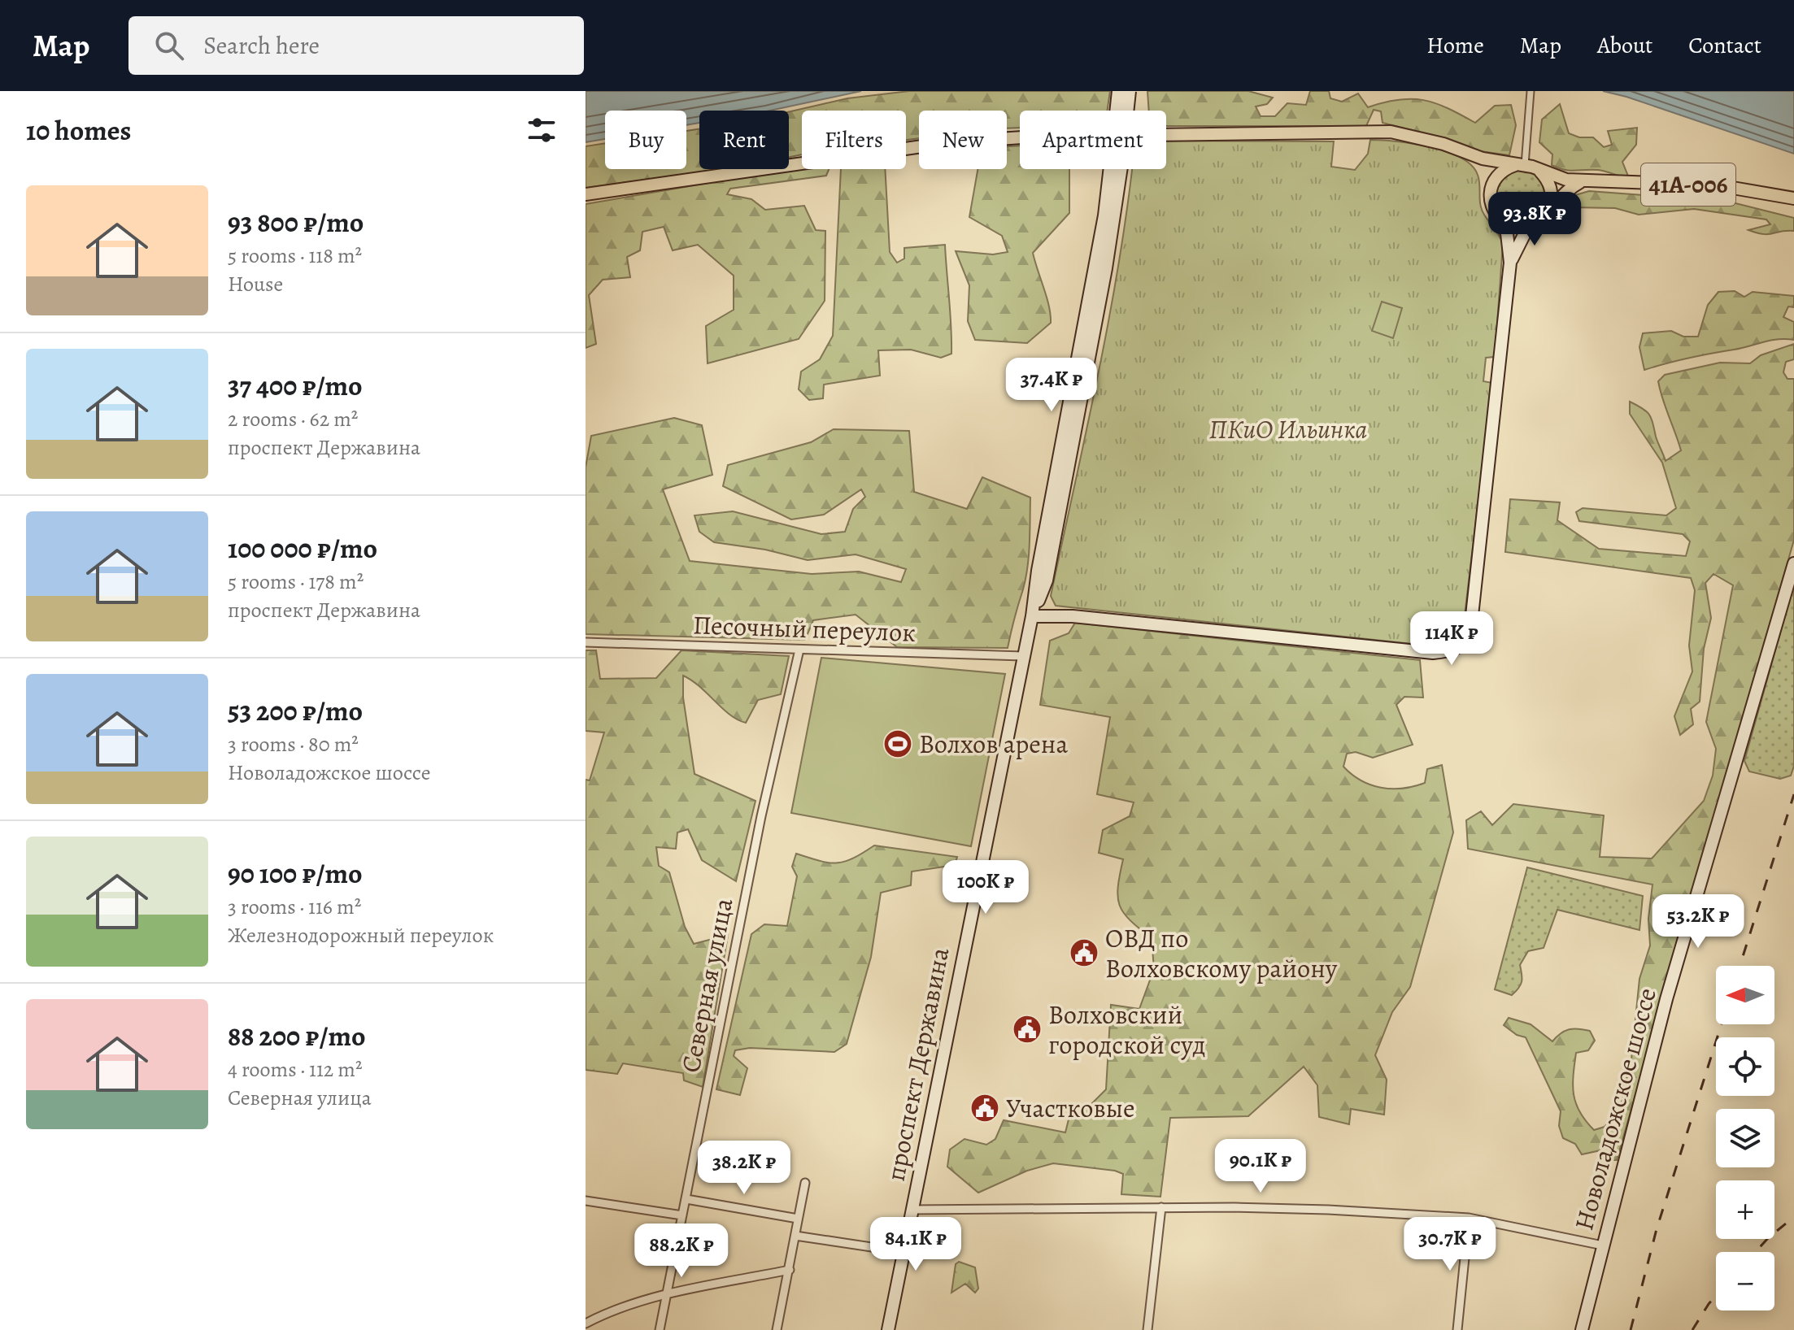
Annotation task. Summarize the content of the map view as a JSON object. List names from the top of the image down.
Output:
{
  "streets": {
    "main road": ["41А-006", "проспект Державина", "Новоладожское шоссе"],
    "street": ["Песочный переулок", "Северная улица"]
  },
  "crossings": [
    ["Песочный переулок", "Северная улица"],
    ["Песочный переулок", "проспект Державина"]
  ],
  "parks": ["ПКиО Ильинка"],
  "places": {
    "sports": ["Волхов арена"],
    "public building": ["ОВД по Волховскому району", "Волховский городской суд", "Участковые"]
  },
  "north": "left",
  "page": {
    "header": "Map",
    "search": "Search here",
    "nav": [
      "Home",
      "Map",
      "About",
      "Contact"
    ],
    "heading": "10 homes",
    "chip": [
      "Buy",
      "Rent",
      "Filters",
      "New",
      "Apartment"
    ],
    "list": [
      {
        "name": "93 800 ₽/mo",
        "note": "5 rooms · 118 m² · House"
      },
      {
        "name": "37 400 ₽/mo",
        "note": "2 rooms · 62 m² · проспект Державина"
      },
      {
        "name": "100 000 ₽/mo",
        "note": "5 rooms · 178 m² · проспект Державина"
      },
      {
        "name": "53 200 ₽/mo",
        "note": "3 rooms · 80 m² · Новоладожское шоссе"
      },
      {
        "name": "90 100 ₽/mo",
        "note": "3 rooms · 116 m² · Железнодорожный переулок"
      },
      {
        "name": "88 200 ₽/mo",
        "note": "4 rooms · 112 m² · Северная улица"
      }
    ],
    "price": [
      "93.8K ₽",
      "37.4K ₽",
      "114K ₽",
      "100K ₽",
      "53.2K ₽",
      "90.1K ₽",
      "38.2K ₽",
      "84.1K ₽",
      "30.7K ₽",
      "88.2K ₽"
    ],
    "map_buttons": ["+", "−"]
  }
}
